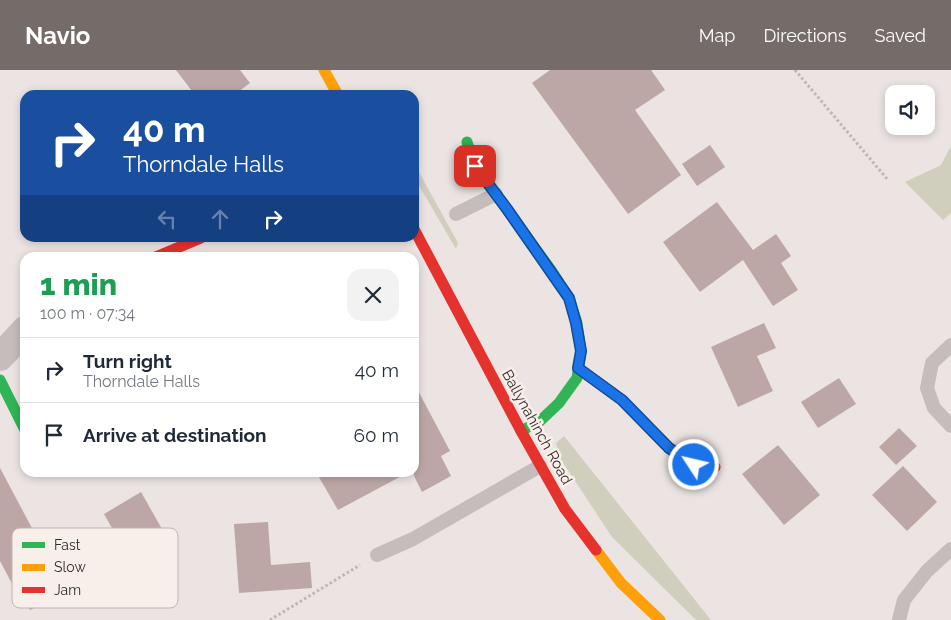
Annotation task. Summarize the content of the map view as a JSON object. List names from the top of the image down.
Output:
{
  "streets": {
    "street": ["Ballynahinch Road"]
  },
  "legend": ["Fast", "Slow", "Jam"],
  "page": {
    "header": "Navio",
    "nav": ["Map", "Directions", "Saved"],
    "turn": ["40 m", "Thorndale Halls"],
    "heading": ["1 min", "100 m · 07:34"],
    "list": [
      {
        "name": "Turn right",
        "note": "Thorndale Halls",
        "value": "40 m"
      },
      {
        "name": "Arrive at destination",
        "value": "60 m"
      }
    ]
  }
}
